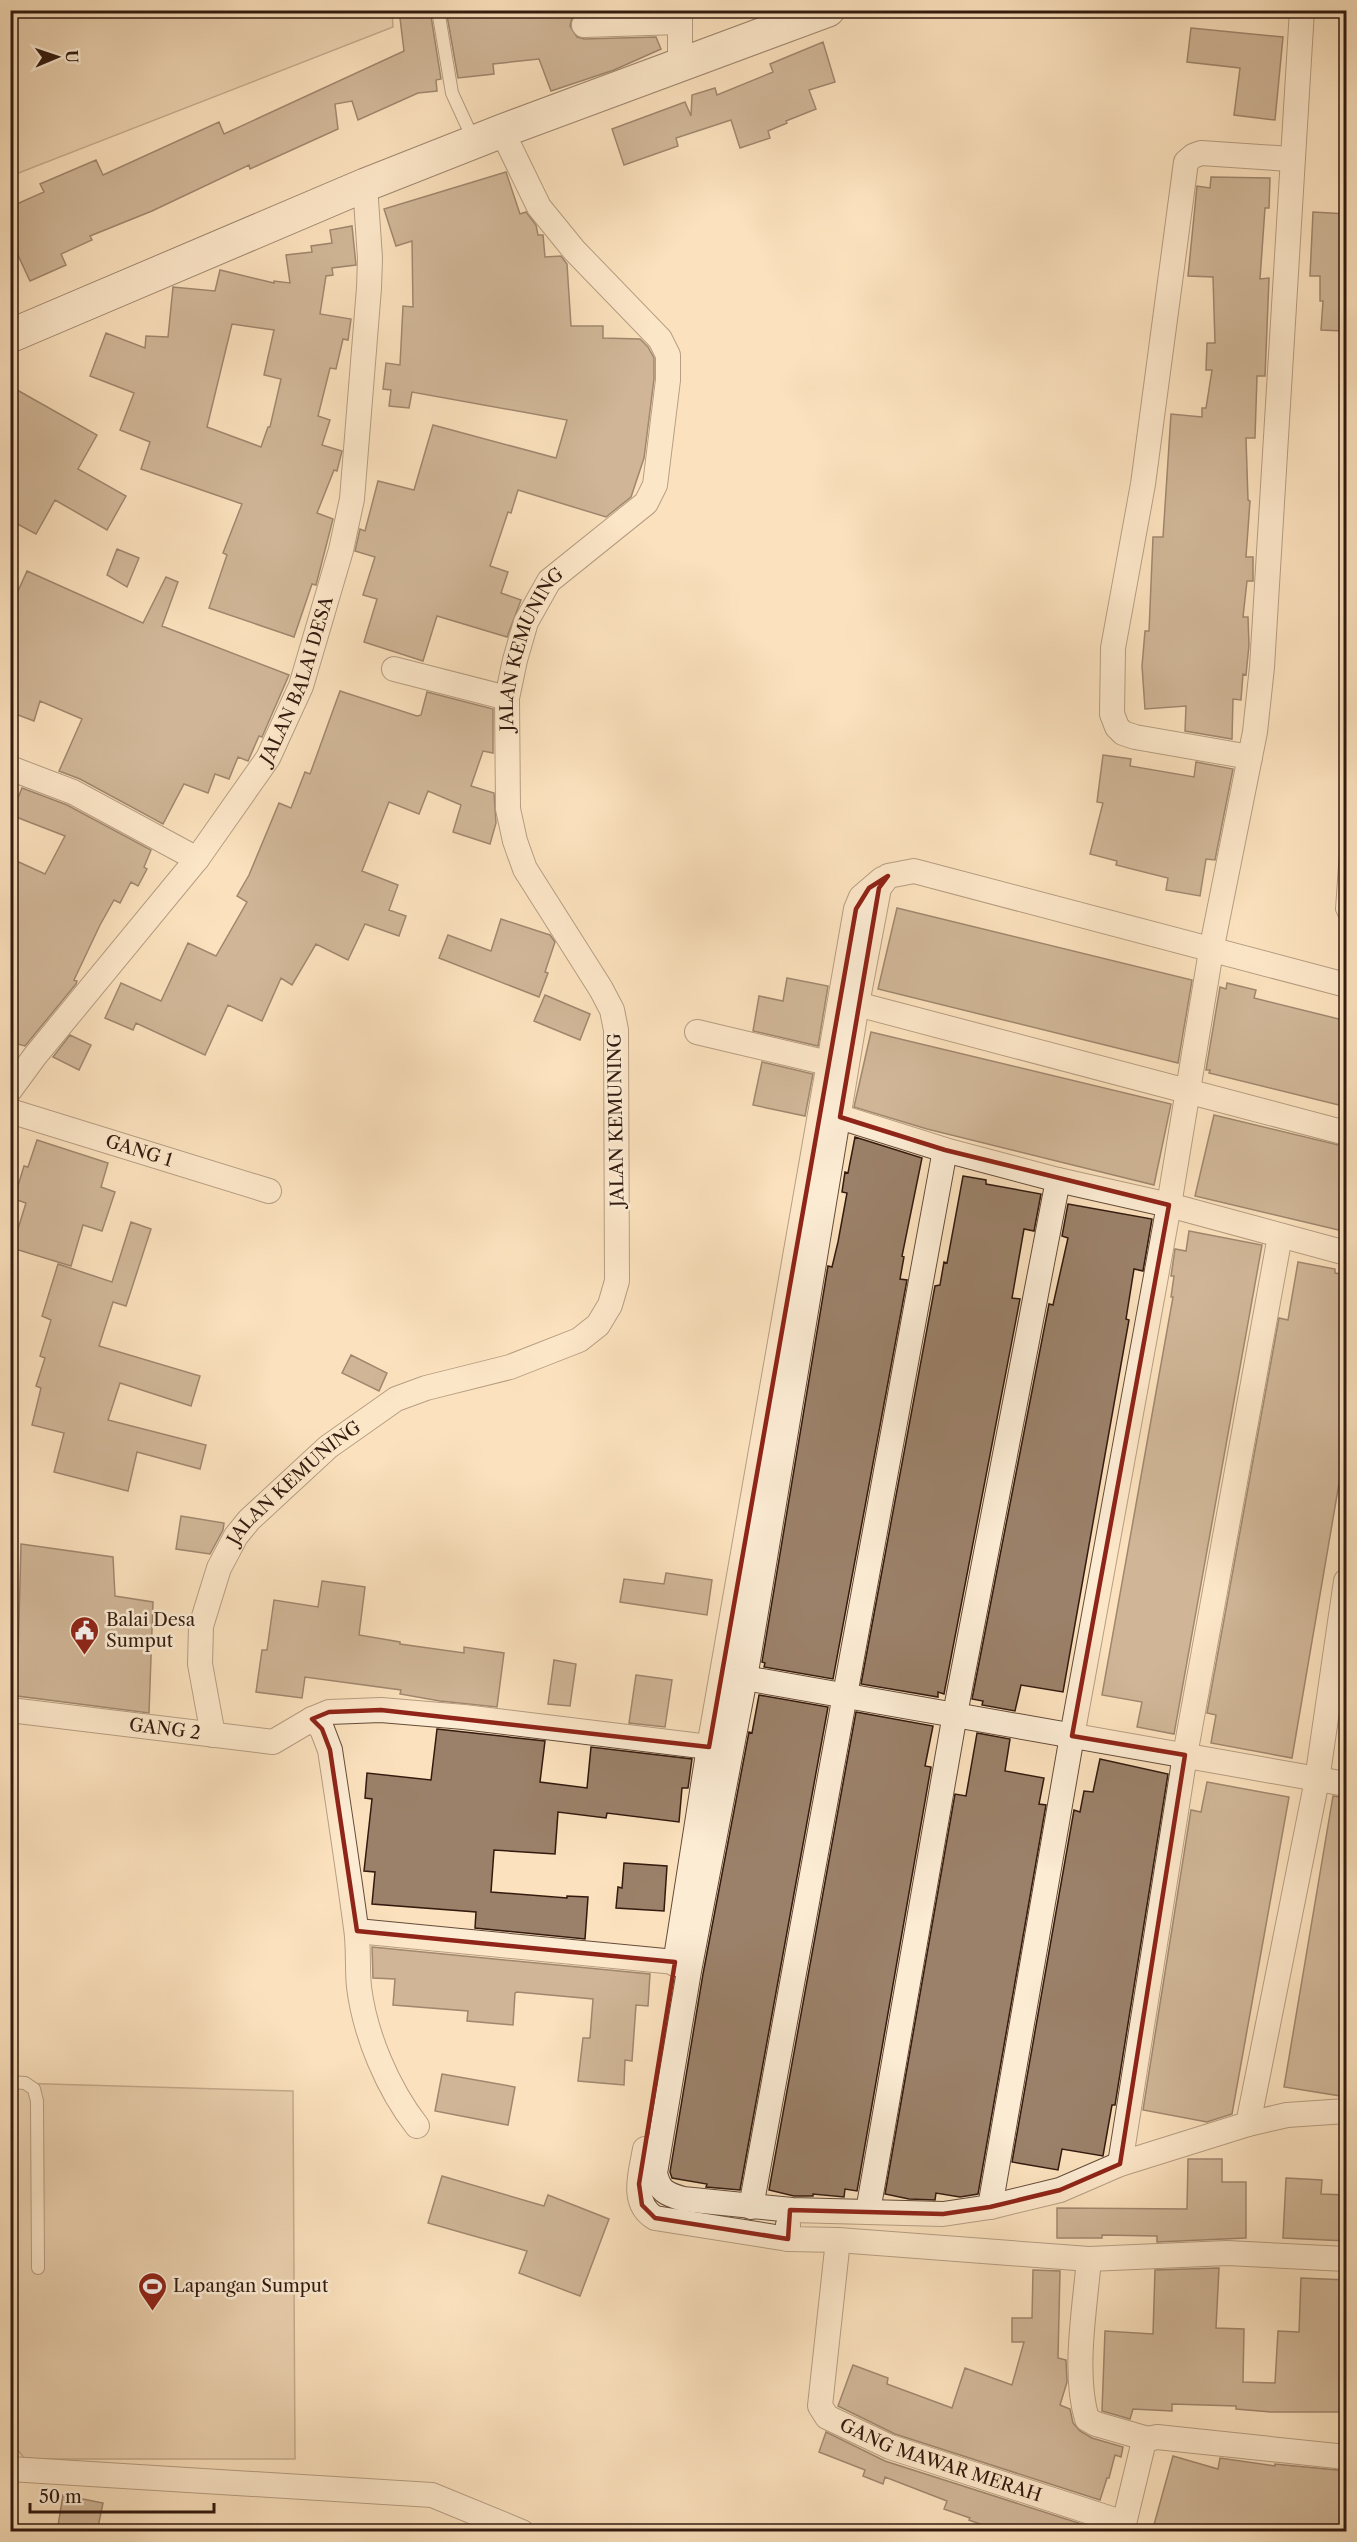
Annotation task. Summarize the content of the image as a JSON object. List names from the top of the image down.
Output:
{
  "streets": {
    "street": [
      "JALAN KEMUNING",
      "JALAN BALAI DESA",
      "GANG 1",
      "GANG 2",
      "GANG MAWAR MERAH"
    ]
  },
  "crossings": [
    ["JALAN KEMUNING", "GANG 2"]
  ],
  "places": {
    "public building": ["Balai Desa Sumput"],
    "sports": ["Lapangan Sumput"]
  },
  "scale_bar": "50 m",
  "north": "right"
}
